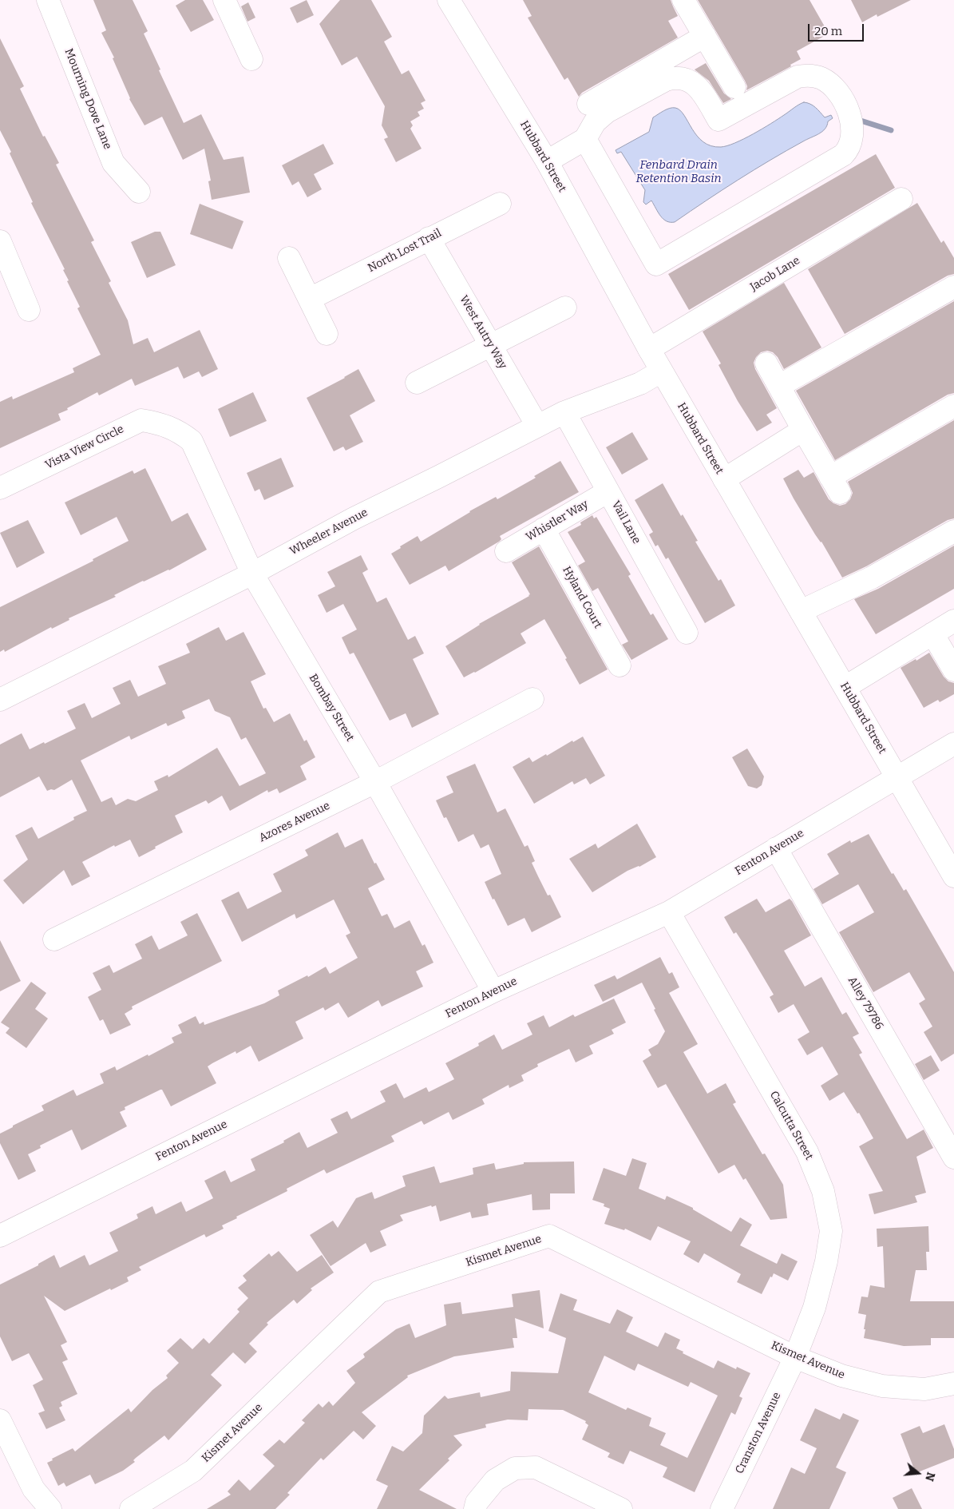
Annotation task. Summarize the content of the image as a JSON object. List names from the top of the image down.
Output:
{
  "streets": {
    "street": [
      "Mourning Dove Lane",
      "Hubbard Street",
      "North Lost Trail",
      "Jacob Lane",
      "West Autry Way",
      "Vista View Circle",
      "Whistler Way",
      "Vail Lane",
      "Wheeler Avenue",
      "Hyland Court",
      "Bombay Street",
      "Azores Avenue",
      "Fenton Avenue",
      "Alley 79786",
      "Calcutta Street",
      "Kismet Avenue",
      "Cranston Avenue"
    ]
  },
  "crossings": [
    ["Hubbard Street", "Jacob Lane"],
    ["Hubbard Street", "Wheeler Avenue"],
    ["Hubbard Street", "Fenton Avenue"],
    ["North Lost Trail", "West Autry Way"],
    ["West Autry Way", "Wheeler Avenue"],
    ["Vista View Circle", "Bombay Street"],
    ["Whistler Way", "Vail Lane"],
    ["Whistler Way", "Hyland Court"],
    ["Vail Lane", "Wheeler Avenue"],
    ["Wheeler Avenue", "Bombay Street"],
    ["Bombay Street", "Azores Avenue"],
    ["Bombay Street", "Fenton Avenue"],
    ["Fenton Avenue", "Alley 79786"],
    ["Fenton Avenue", "Calcutta Street"],
    ["Calcutta Street", "Kismet Avenue"],
    ["Calcutta Street", "Cranston Avenue"],
    ["Kismet Avenue", "Cranston Avenue"]
  ],
  "water": ["Fenbard Drain Retention Basin"],
  "scale_bar": "20 m",
  "north": "right"
}
